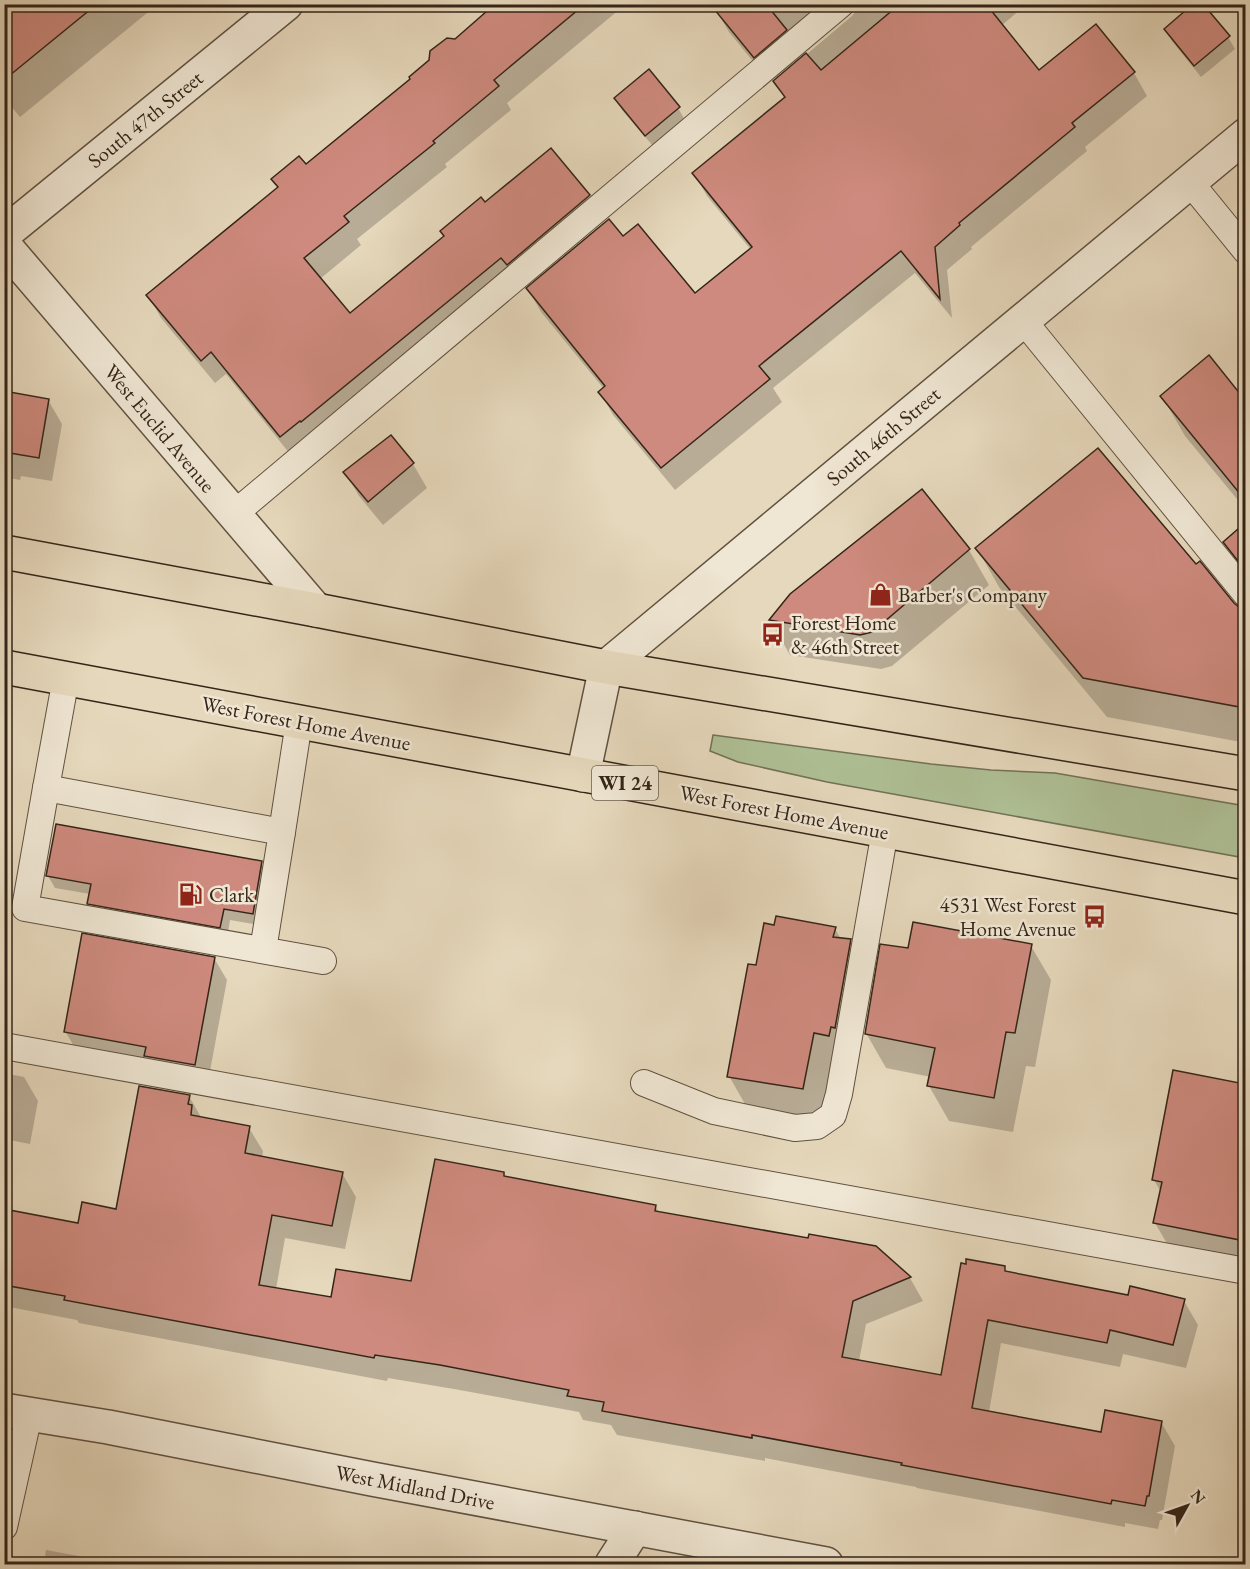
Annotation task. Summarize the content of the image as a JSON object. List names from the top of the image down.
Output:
{
  "streets": {
    "main road": ["West Forest Home Avenue", "WI 24"],
    "street": [
      "South 47th Street",
      "West Euclid Avenue",
      "South 46th Street",
      "West Midland Drive"
    ]
  },
  "places": {
    "shop": ["Barber's Company"],
    "bus stop": ["Forest Home & 46th Street", "4531 West Forest Home Avenue"],
    "fuel station": ["Clark"]
  },
  "north": "top right"
}
